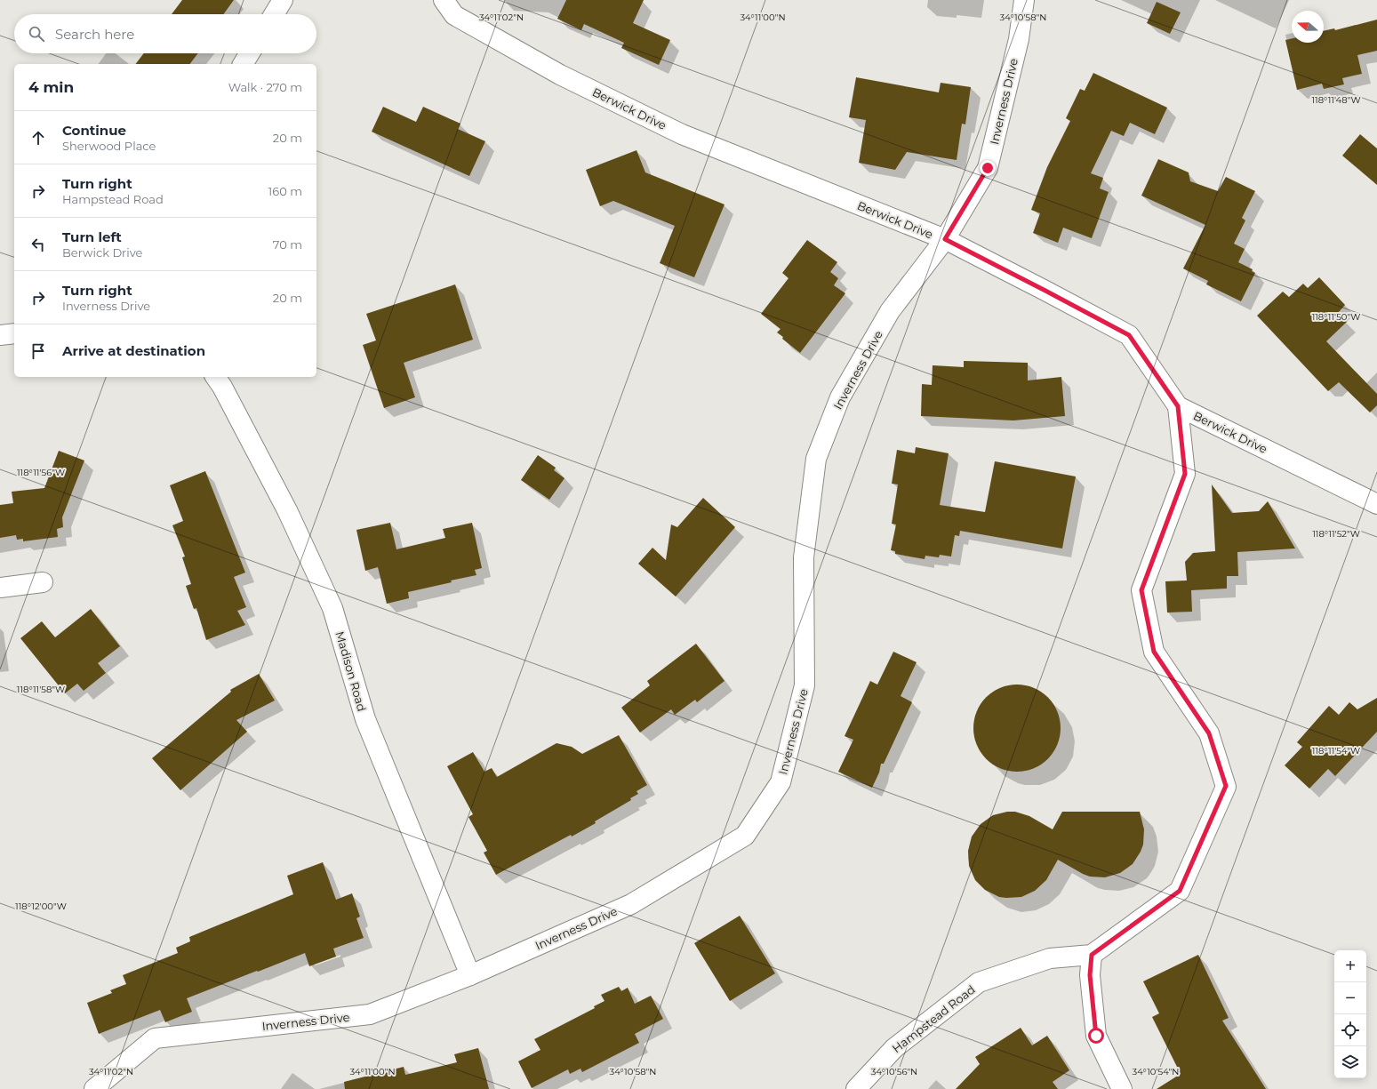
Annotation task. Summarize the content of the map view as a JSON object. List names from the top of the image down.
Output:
{
  "streets": {
    "street": [
      "Inverness Drive",
      "Berwick Drive",
      "Madison Road",
      "Hampstead Road"
    ]
  },
  "crossings": [
    ["Inverness Drive", "Berwick Drive"],
    ["Inverness Drive", "Madison Road"]
  ],
  "north": "left",
  "page": {
    "search": "Search here",
    "heading": ["4 min", "Walk · 270 m"],
    "list": [
      ["Continue", "Sherwood Place", "20 m"],
      ["Turn right", "Hampstead Road", "160 m"],
      ["Turn left", "Berwick Drive", "70 m"],
      ["Turn right", "Inverness Drive", "20 m"],
      "Arrive at destination"
    ],
    "map_buttons": ["+", "−"]
  },
  "coordinates": [
    "34°11'02\"N",
    "34°11'00\"N",
    "34°10'58\"N",
    "118°11'48\"W",
    "118°11'50\"W",
    "118°11'56\"W",
    "118°11'52\"W",
    "118°11'58\"W",
    "118°11'54\"W",
    "118°12'00\"W",
    "34°10'56\"N",
    "34°10'54\"N"
  ]
}
